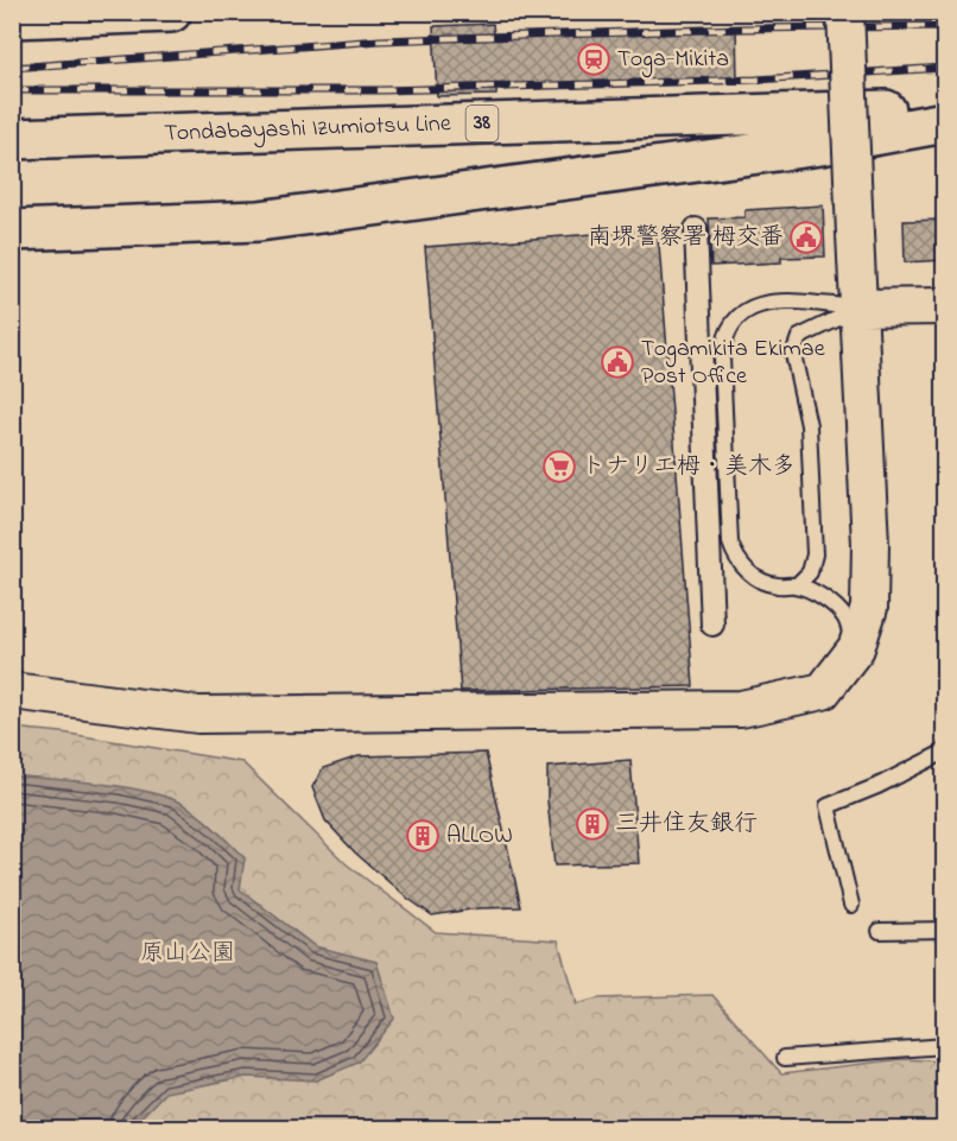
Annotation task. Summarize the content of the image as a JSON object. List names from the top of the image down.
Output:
{
  "streets": {
    "main road": ["38", "Tondabayashi Izumiotsu Line"]
  },
  "parks": ["原山公園"],
  "places": {
    "station": ["Toga-Mikita"],
    "public building": ["南堺警察署 栂交番", "Togamikita Ekimae Post Office"],
    "supermarket": ["トナリエ栂・美木多"],
    "building": ["三井住友銀行", "ALLOW"]
  }
}
